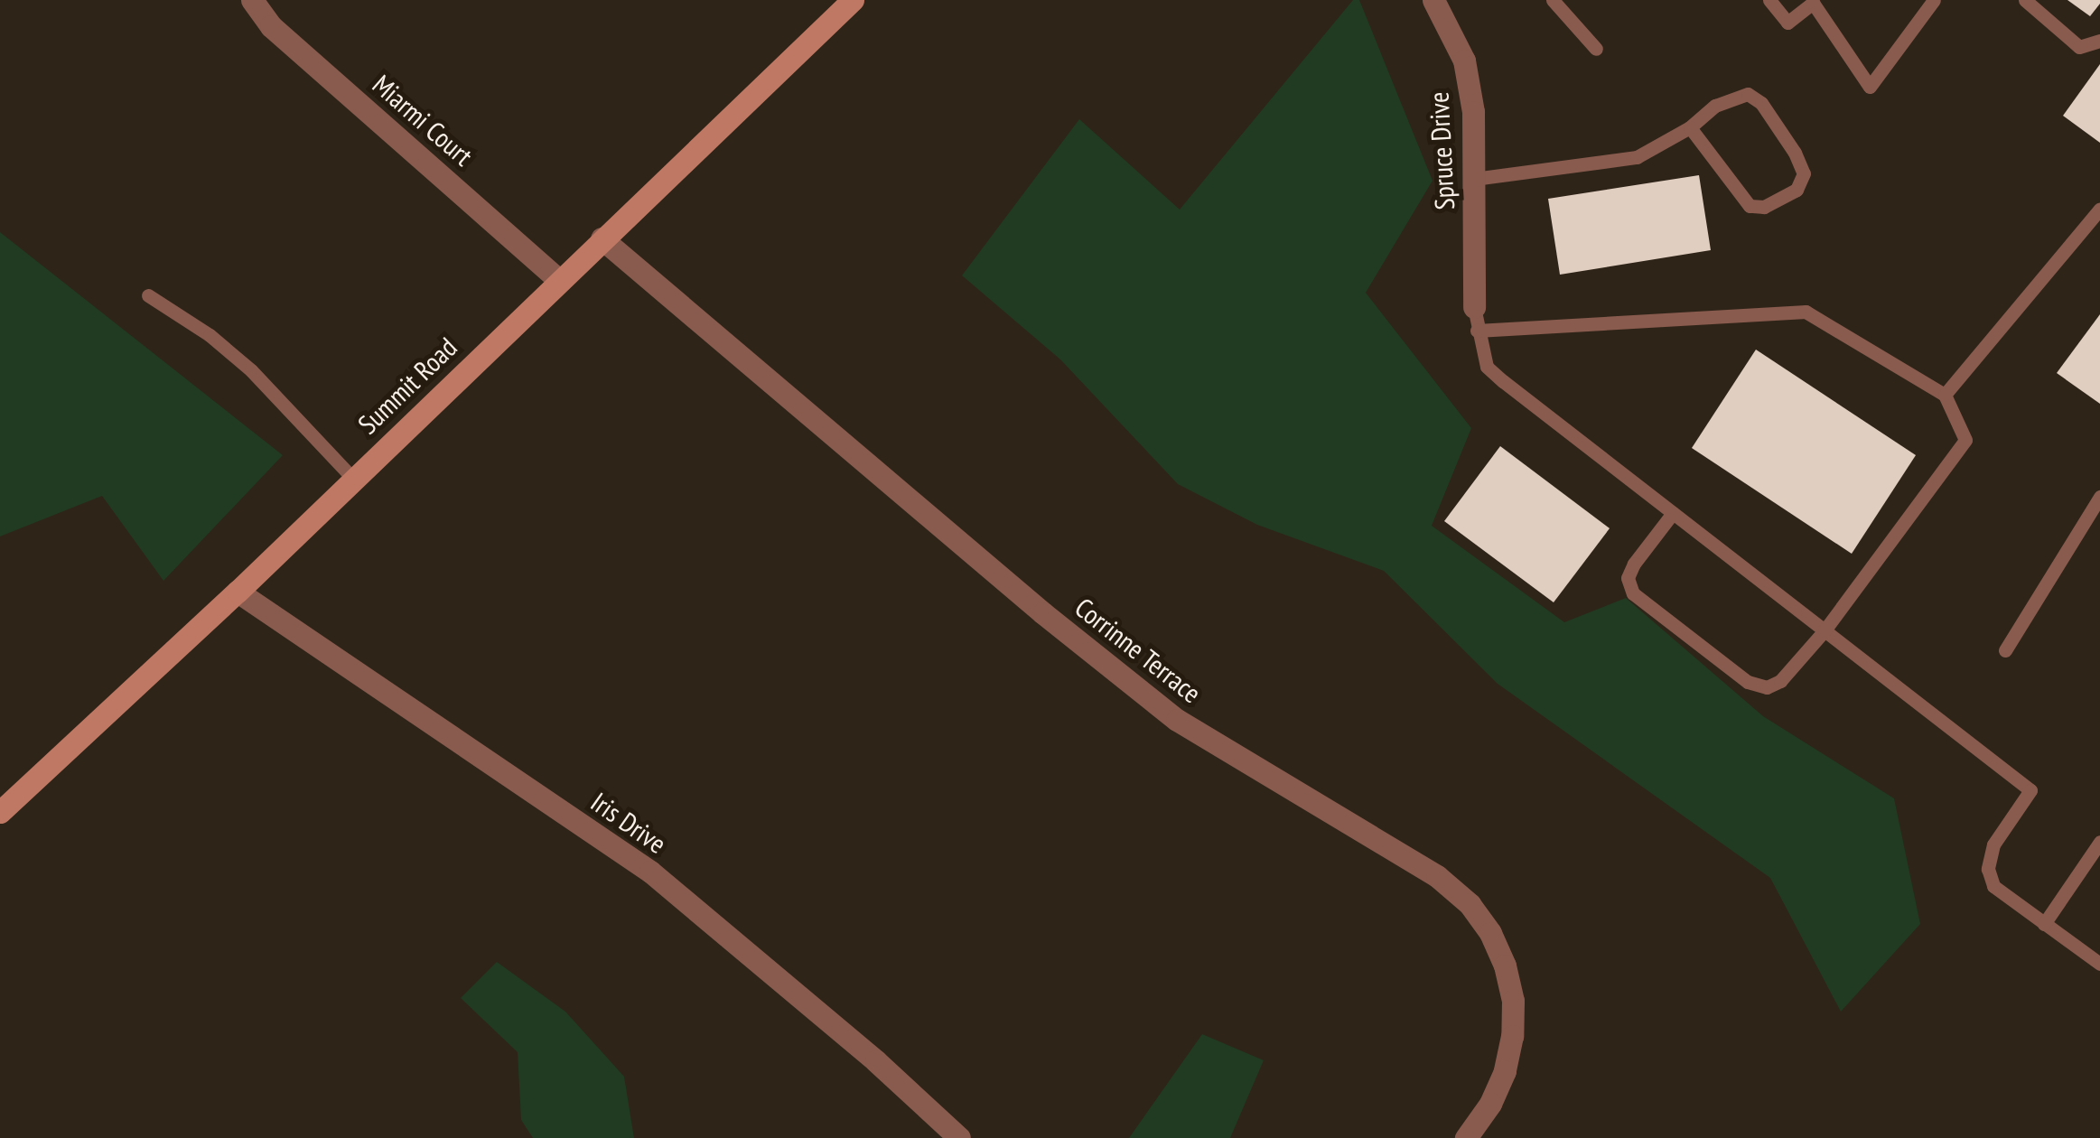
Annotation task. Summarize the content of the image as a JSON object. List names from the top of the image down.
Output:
{
  "streets": {
    "main road": ["Summit Road"],
    "street": [
      "Miarmi Court",
      "Spruce Drive",
      "Corrinne Terrace",
      "Iris Drive"
    ]
  },
  "crossings": [
    ["Miarmi Court", "Summit Road"],
    ["Summit Road", "Corrinne Terrace"],
    ["Summit Road", "Iris Drive"]
  ]
}
